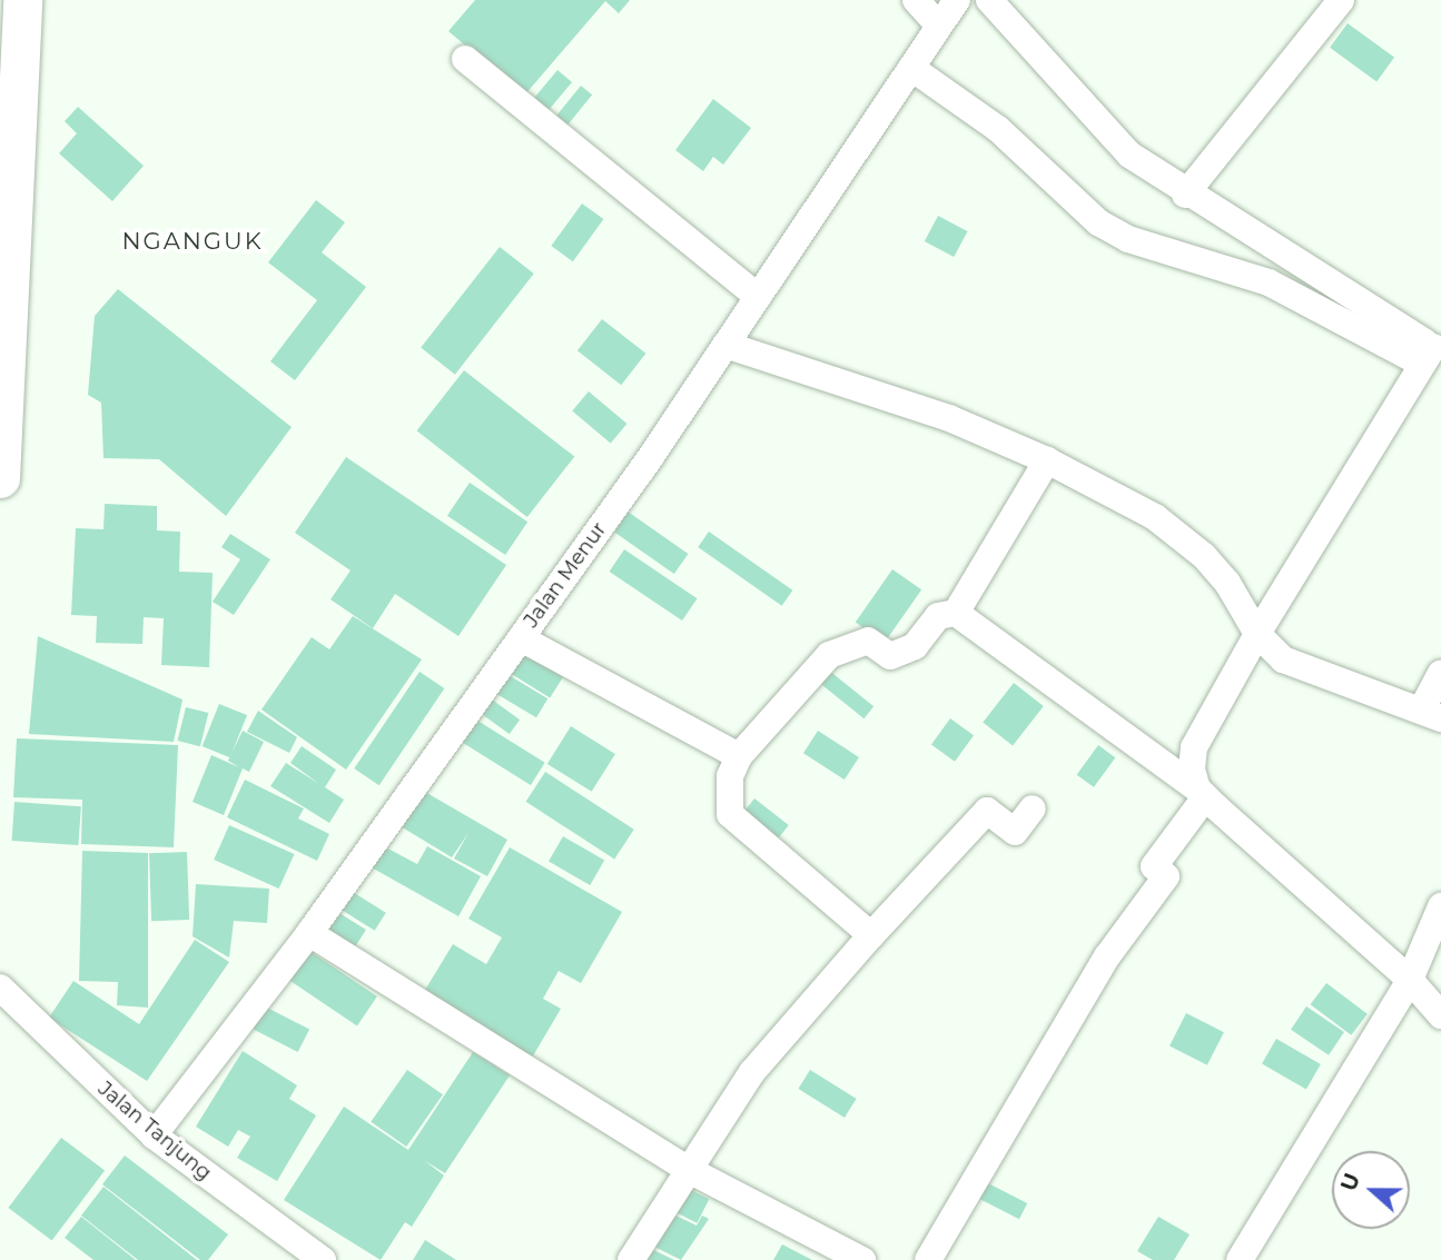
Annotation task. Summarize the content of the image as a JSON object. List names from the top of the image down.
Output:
{
  "streets": {
    "street": ["Jalan Menur", "Jalan Tanjung"]
  },
  "crossings": [
    ["Jalan Menur", "Jalan Tanjung"]
  ],
  "districts": ["NGANGUK"],
  "north": "left"
}
